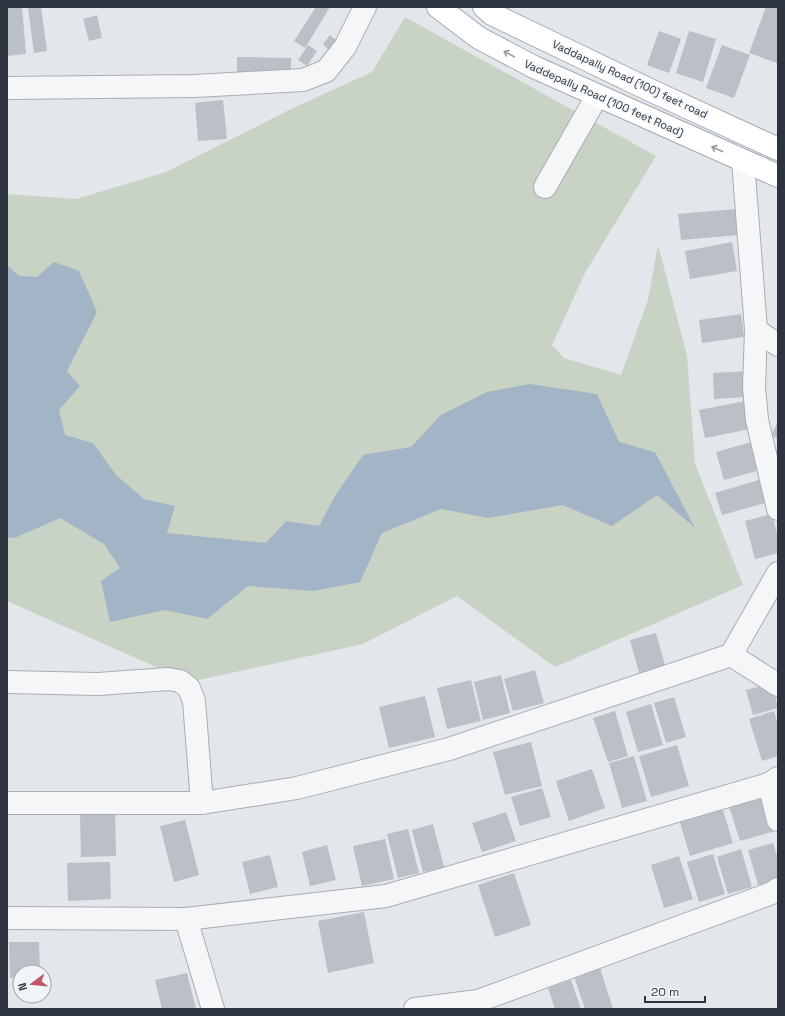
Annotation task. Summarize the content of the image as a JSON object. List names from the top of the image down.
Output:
{
  "streets": {
    "main road": ["Vaddapally Road (100) feet road", "Vaddepally Road (100 feet Road)"]
  },
  "one_way": ["Vaddepally Road (100 feet Road)"],
  "scale_bar": "20 m",
  "north": "left"
}
